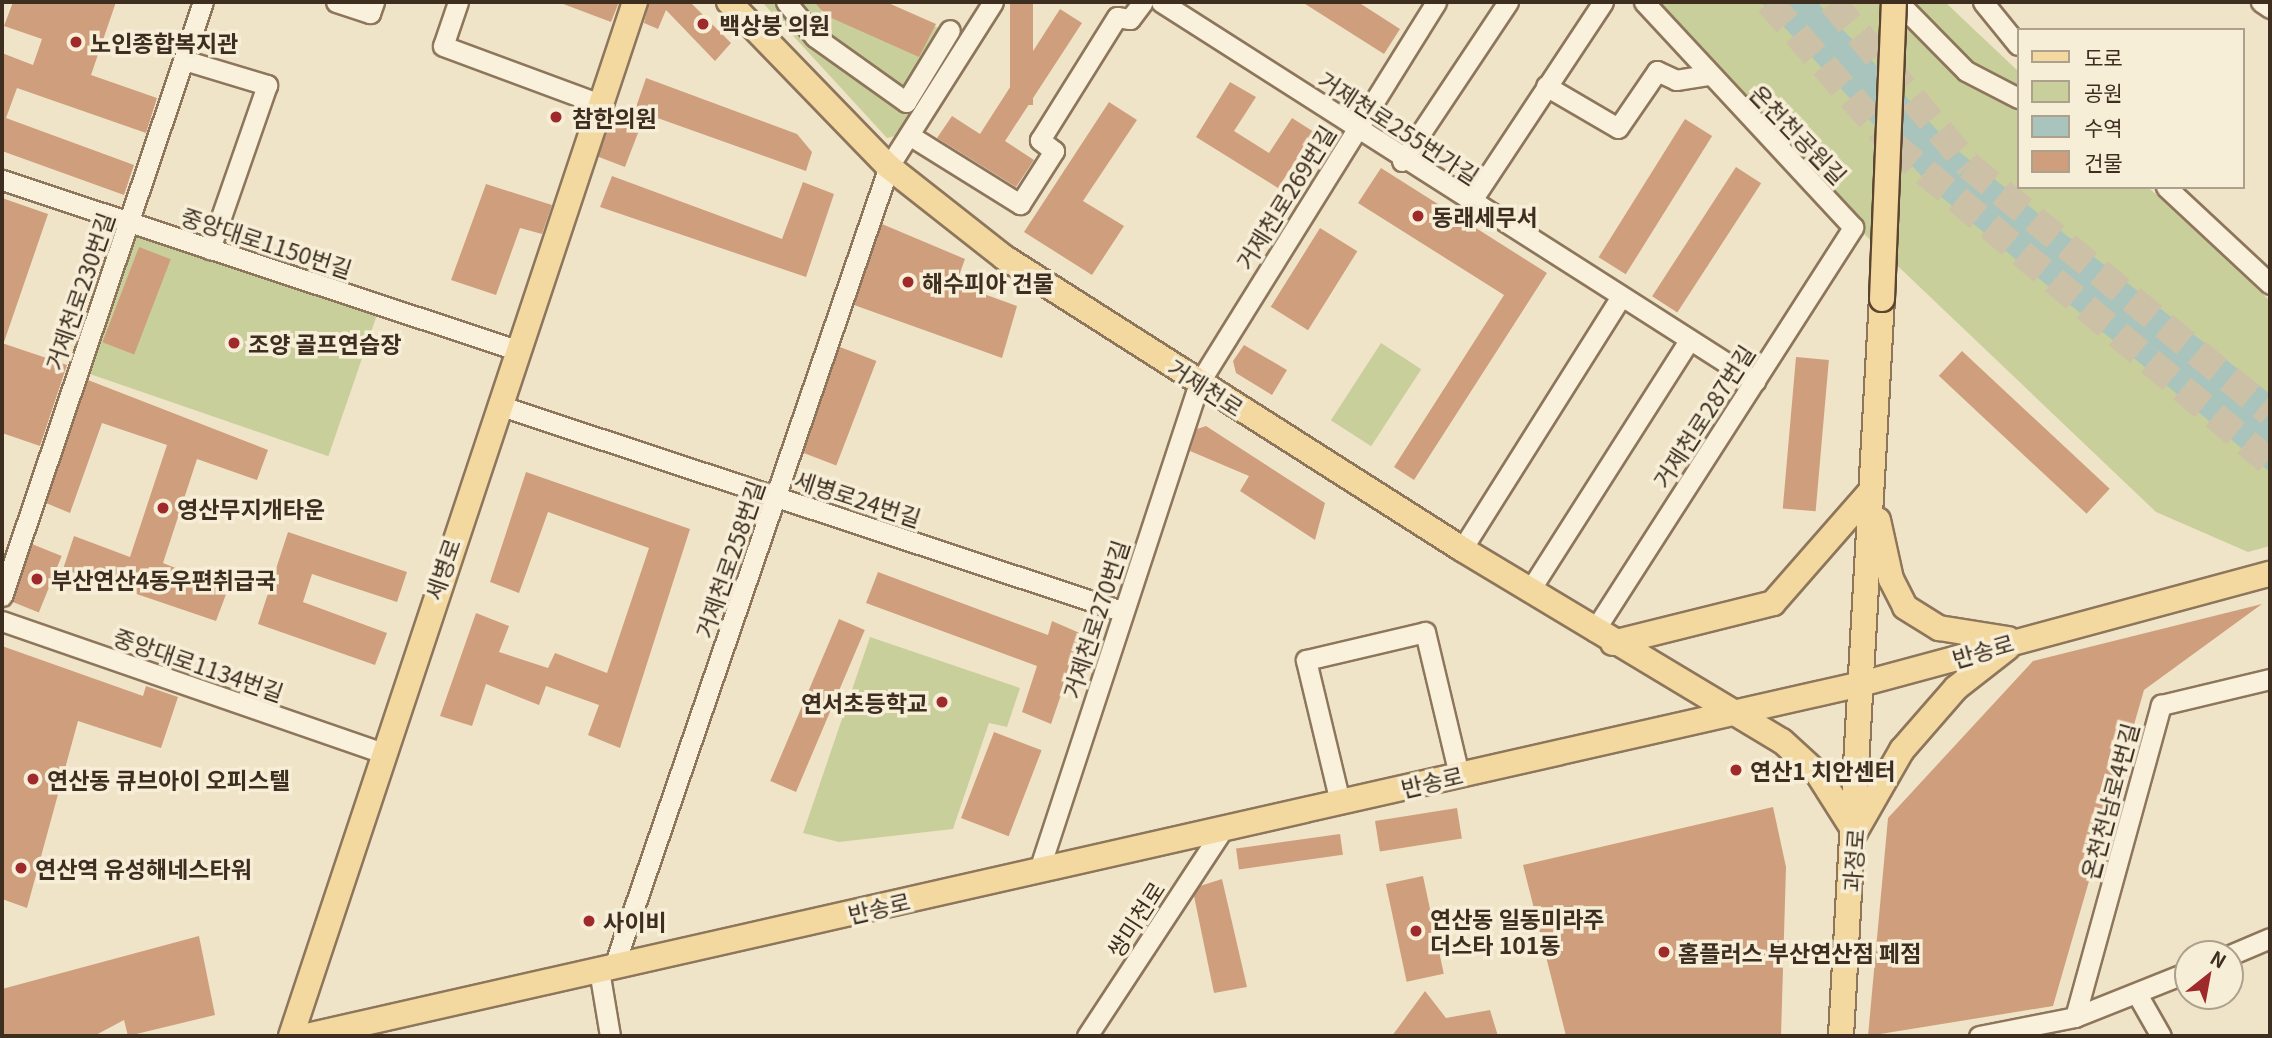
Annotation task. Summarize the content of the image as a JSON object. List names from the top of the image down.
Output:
{
  "streets": {
    "main road": [
      "거제천로",
      "세병로",
      "반송로",
      "과정로"
    ],
    "street": [
      "거제천로255번가길",
      "온천천공원길",
      "거제천로269번길",
      "중앙대로1150번길",
      "거제천로230번길",
      "거제천로287번길",
      "세병로24번길",
      "거제천로258번길",
      "거제천로270번길",
      "중앙대로1134번길",
      "온천천남로4번길",
      "쌍미천로"
    ]
  },
  "crossings": [
    ["거제천로255번가길", "거제천로269번길"],
    ["거제천로255번가길", "거제천로287번길"],
    ["온천천공원길", "거제천로287번길"],
    ["거제천로269번길", "거제천로"],
    ["거제천로269번길", "거제천로270번길"],
    ["중앙대로1150번길", "거제천로230번길"],
    ["중앙대로1150번길", "세병로"],
    ["거제천로", "거제천로287번길"],
    ["거제천로", "거제천로258번길"],
    ["거제천로", "거제천로270번길"],
    ["거제천로", "반송로"],
    ["거제천로", "과정로"],
    ["세병로24번길", "거제천로258번길"],
    ["세병로24번길", "세병로"],
    ["세병로24번길", "거제천로270번길"],
    ["거제천로258번길", "반송로"],
    ["세병로", "중앙대로1134번길"],
    ["거제천로270번길", "반송로"],
    ["반송로", "과정로"],
    ["반송로", "쌍미천로"]
  ],
  "places": [
    "백상붕 의원",
    "노인종합복지관",
    "참한의원",
    "동래세무서",
    "해수피아 건물",
    "조양 골프연습장",
    "영산무지개타운",
    "부산연산4동우편취급국",
    "연서초등학교",
    "연산1 치안센터",
    "연산동 큐브아이 오피스텔",
    "연산역 유성해네스타워",
    "사이비",
    "연산동 일동미라주 더스타 101동",
    "홈플러스 부산연산점 페점"
  ],
  "legend": [
    "도로",
    "공원",
    "수역",
    "건물"
  ],
  "north": "top right"
}
